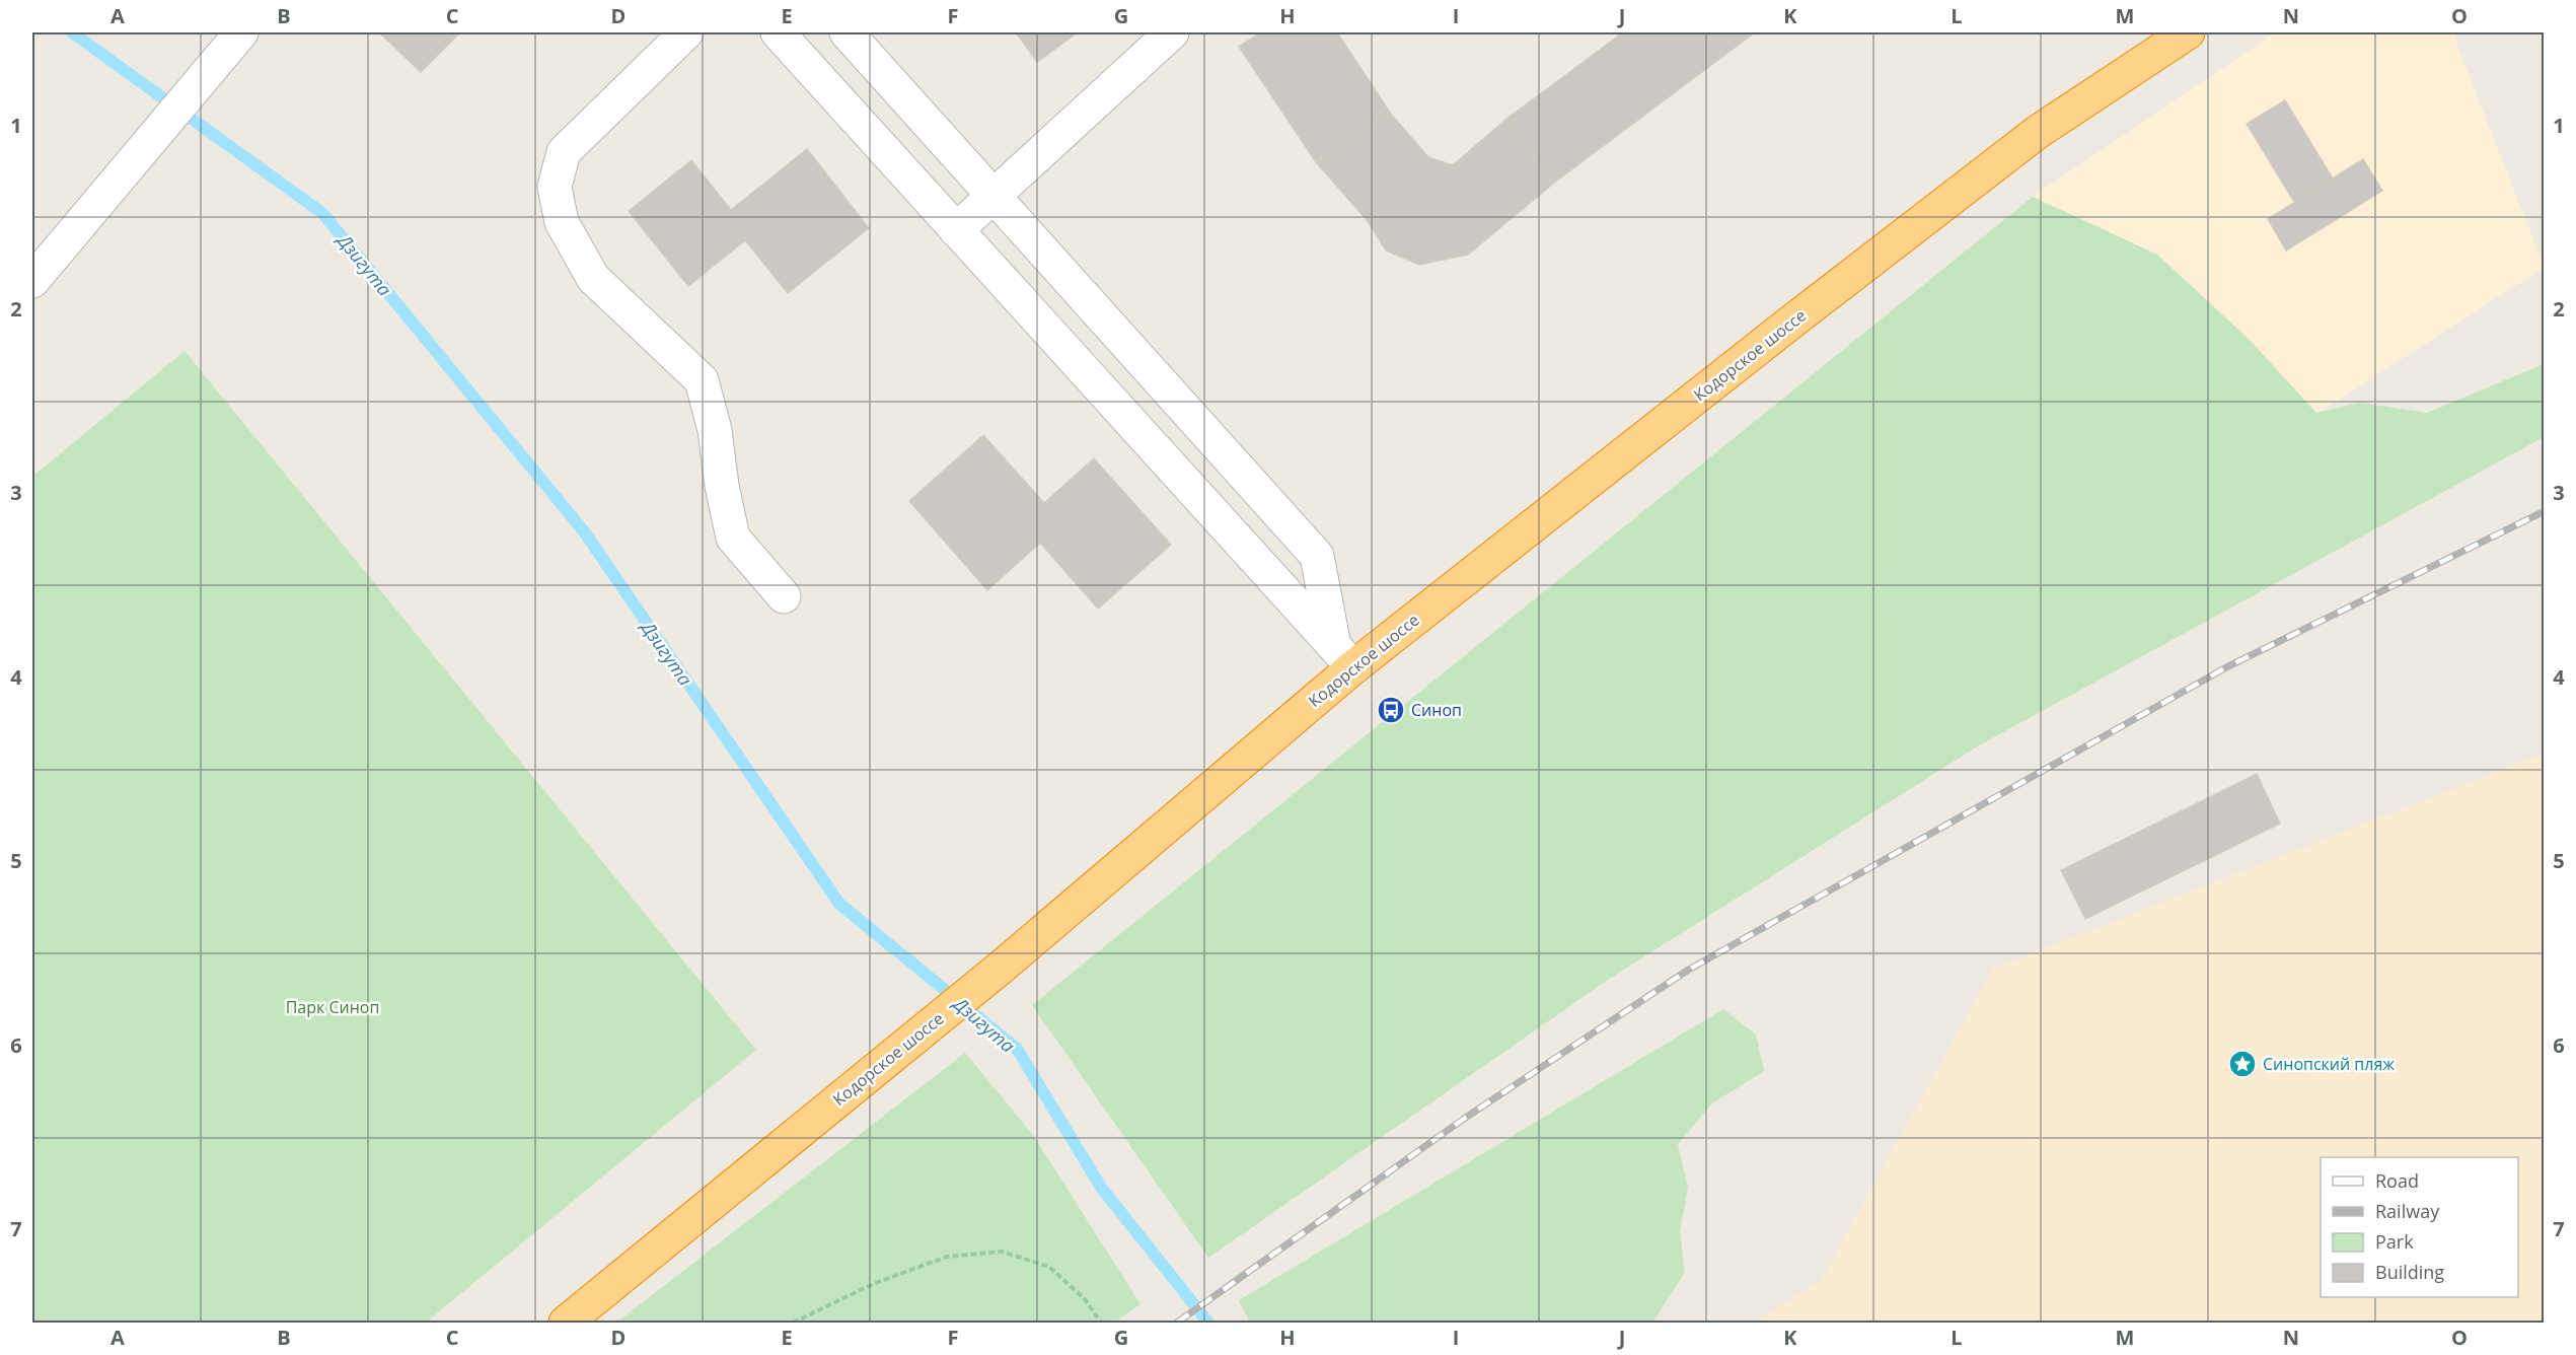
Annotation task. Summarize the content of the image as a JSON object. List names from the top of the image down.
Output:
{
  "streets": {
    "highway": ["Кодорское шоссе"]
  },
  "water": ["Дзигута"],
  "parks": ["Парк Синоп"],
  "places": {
    "bus stop": ["Синоп"],
    "place": ["Синопский пляж"]
  },
  "legend": [
    "Road",
    "Railway",
    "Park",
    "Building"
  ],
  "grid": {
    "columns": [
      "A",
      "B",
      "C",
      "D",
      "E",
      "F",
      "G",
      "H",
      "I",
      "J",
      "K",
      "L",
      "M",
      "N",
      "O"
    ],
    "rows": [
      "1",
      "2",
      "3",
      "4",
      "5",
      "6",
      "7"
    ]
  }
}
